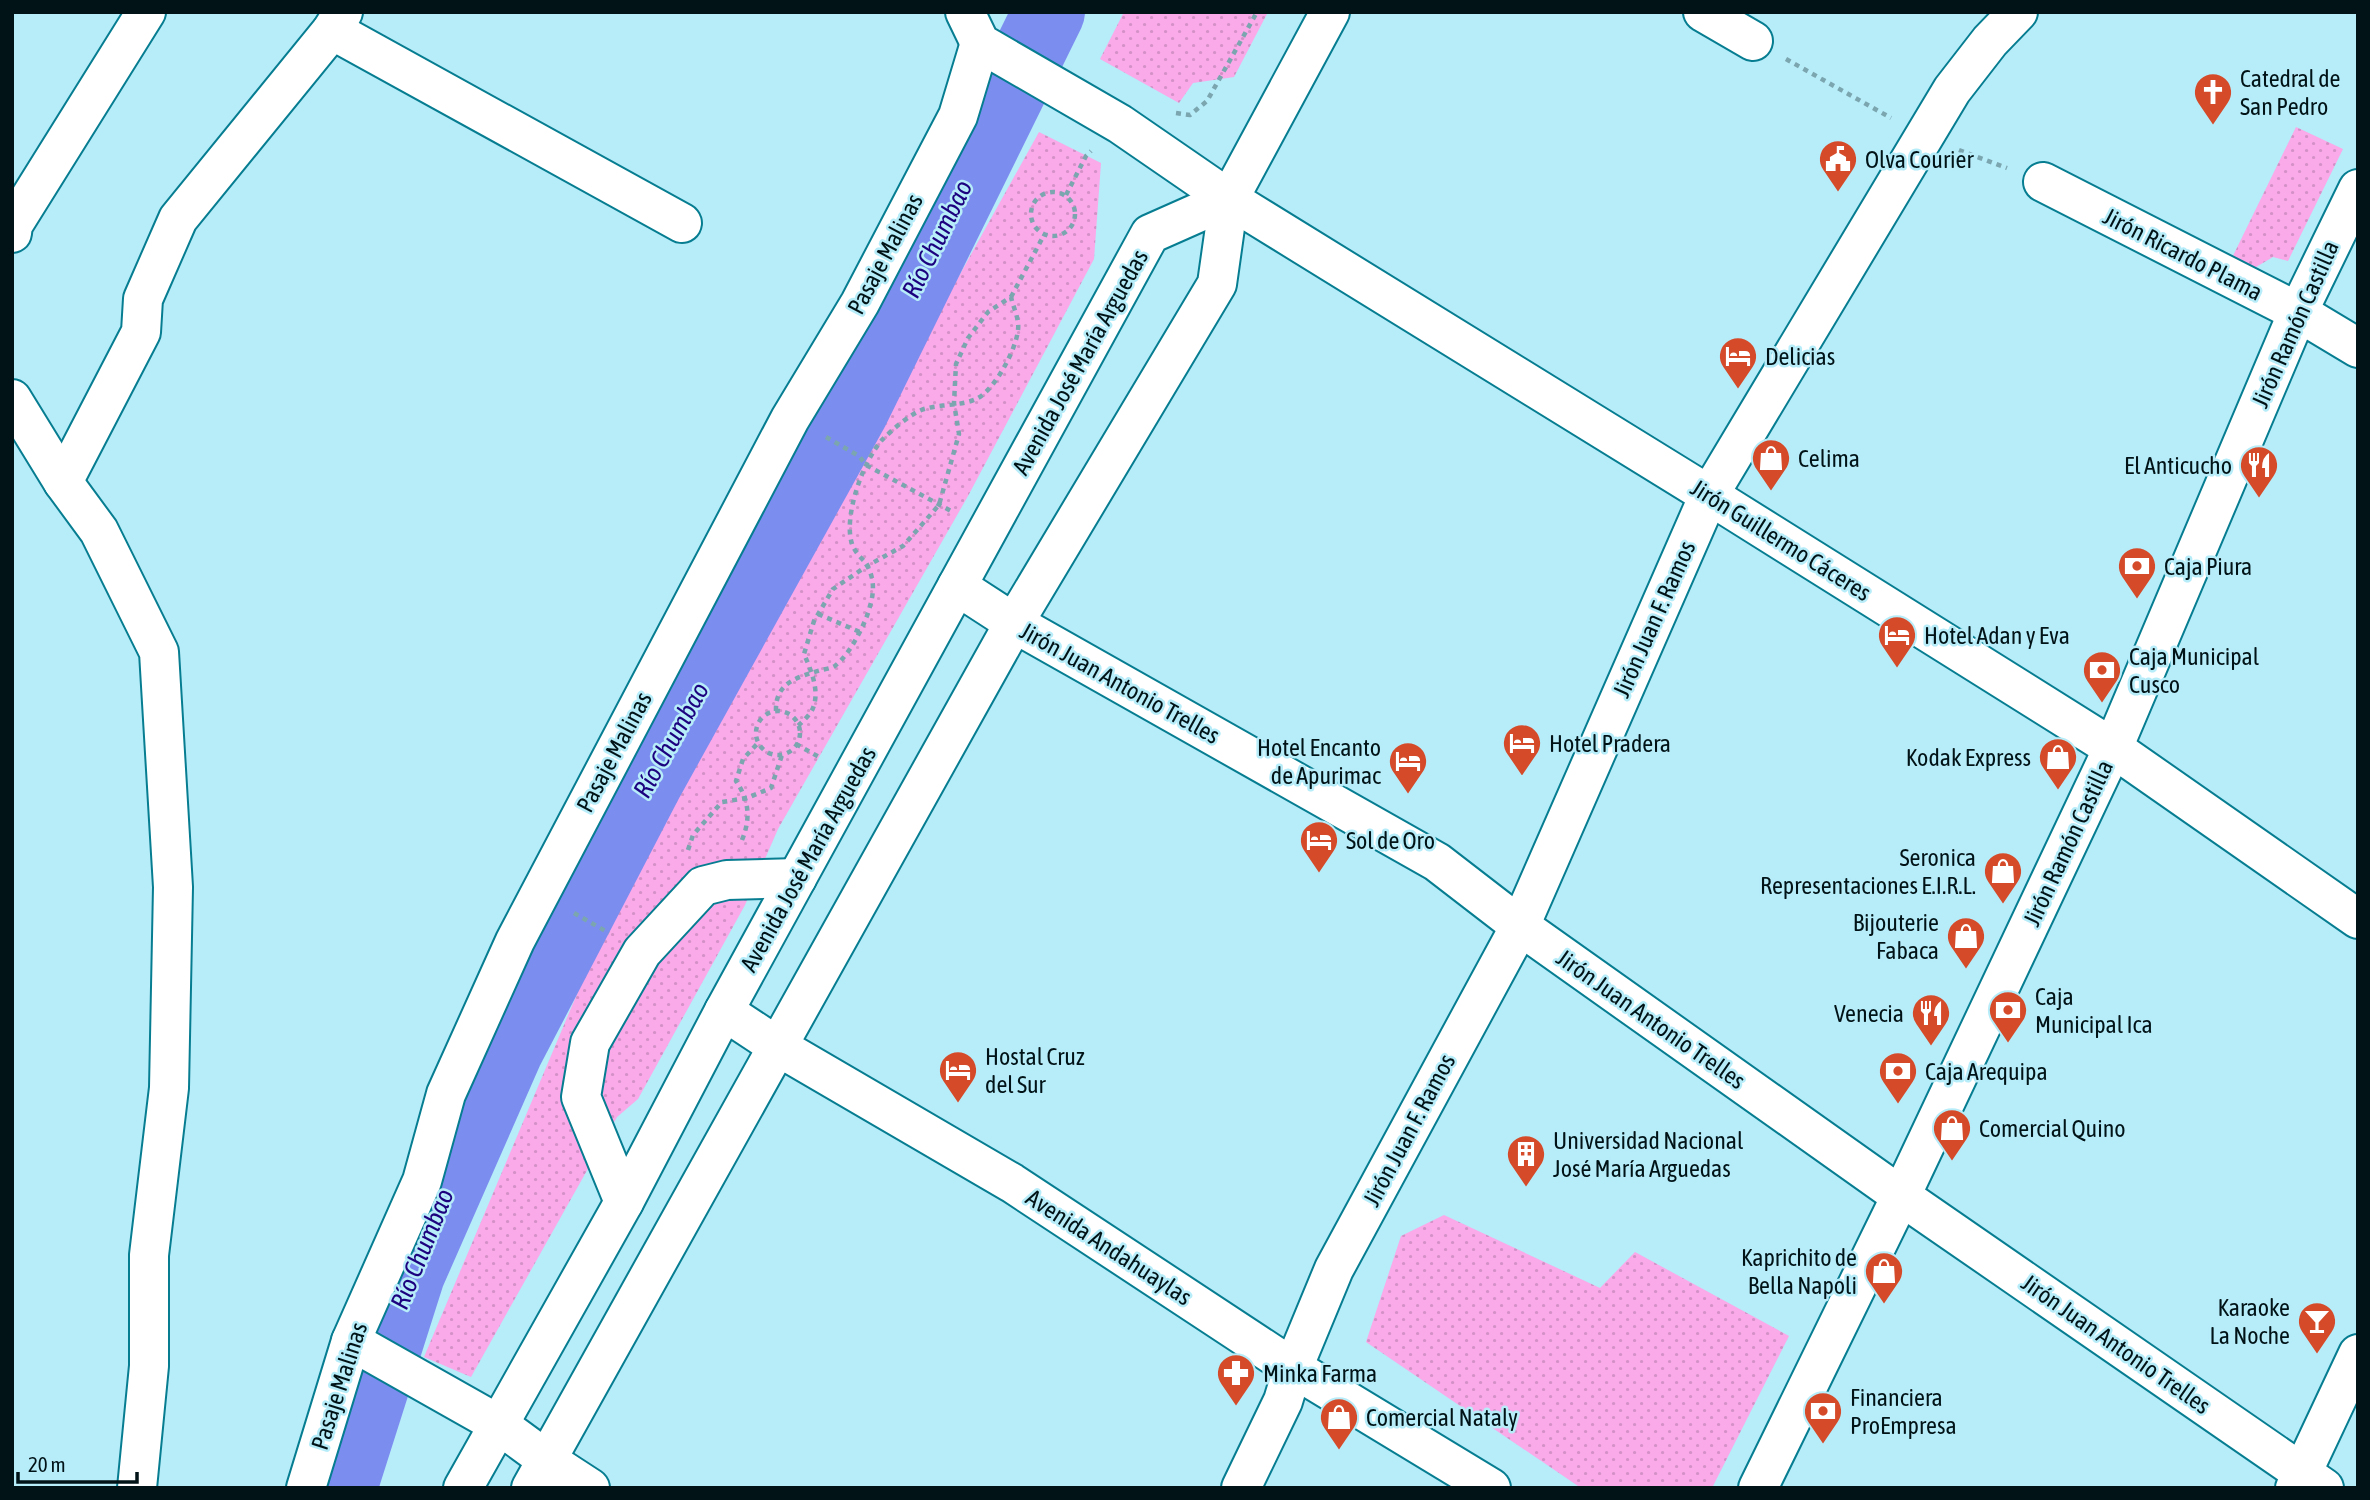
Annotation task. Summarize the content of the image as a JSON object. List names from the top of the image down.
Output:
{
  "streets": {
    "main road": [
      "Pasaje Malinas",
      "Jirón Ricardo Plama",
      "Jirón Ramón Castilla",
      "Avenida José María Arguedas",
      "Jirón Guillermo Cáceres",
      "Jirón Juan F. Ramos",
      "Jirón Juan Antonio Trelles",
      "Avenida Andahuaylas"
    ]
  },
  "crossings": [
    ["Pasaje Malinas", "Jirón Guillermo Cáceres"],
    ["Jirón Ricardo Plama", "Jirón Ramón Castilla"],
    ["Jirón Ramón Castilla", "Jirón Guillermo Cáceres"],
    ["Jirón Ramón Castilla", "Jirón Juan Antonio Trelles"],
    ["Avenida José María Arguedas", "Jirón Guillermo Cáceres"],
    ["Avenida José María Arguedas", "Jirón Juan Antonio Trelles"],
    ["Avenida José María Arguedas", "Avenida Andahuaylas"],
    ["Jirón Guillermo Cáceres", "Jirón Juan F. Ramos"],
    ["Jirón Juan F. Ramos", "Jirón Juan Antonio Trelles"],
    ["Jirón Juan F. Ramos", "Avenida Andahuaylas"]
  ],
  "water": ["Río Chumbao"],
  "places": {
    "church": ["Catedral de San Pedro"],
    "public building": ["Olva Courier"],
    "hotel": [
      "Delicias",
      "Hotel Adan y Eva",
      "Hotel Pradera",
      "Hotel Encanto de Apurimac",
      "Sol de Oro",
      "Hostal Cruz del Sur"
    ],
    "shop": [
      "Celima",
      "Kodak Express",
      "Seronica Representaciones E.I.R.L.",
      "Bijouterie Fabaca",
      "Comercial Quino",
      "Kaprichito de Bella Napoli",
      "Comercial Nataly"
    ],
    "restaurant": ["El Anticucho", "Venecia"],
    "bank": [
      "Caja Piura",
      "Caja Municipal Cusco",
      "Caja Municipal Ica",
      "Caja Arequipa",
      "Financiera ProEmpresa"
    ],
    "building": ["Universidad Nacional José María Arguedas"],
    "bar": ["Karaoke La Noche"],
    "pharmacy": ["Minka Farma"]
  },
  "scale_bar": "20 m"
}
